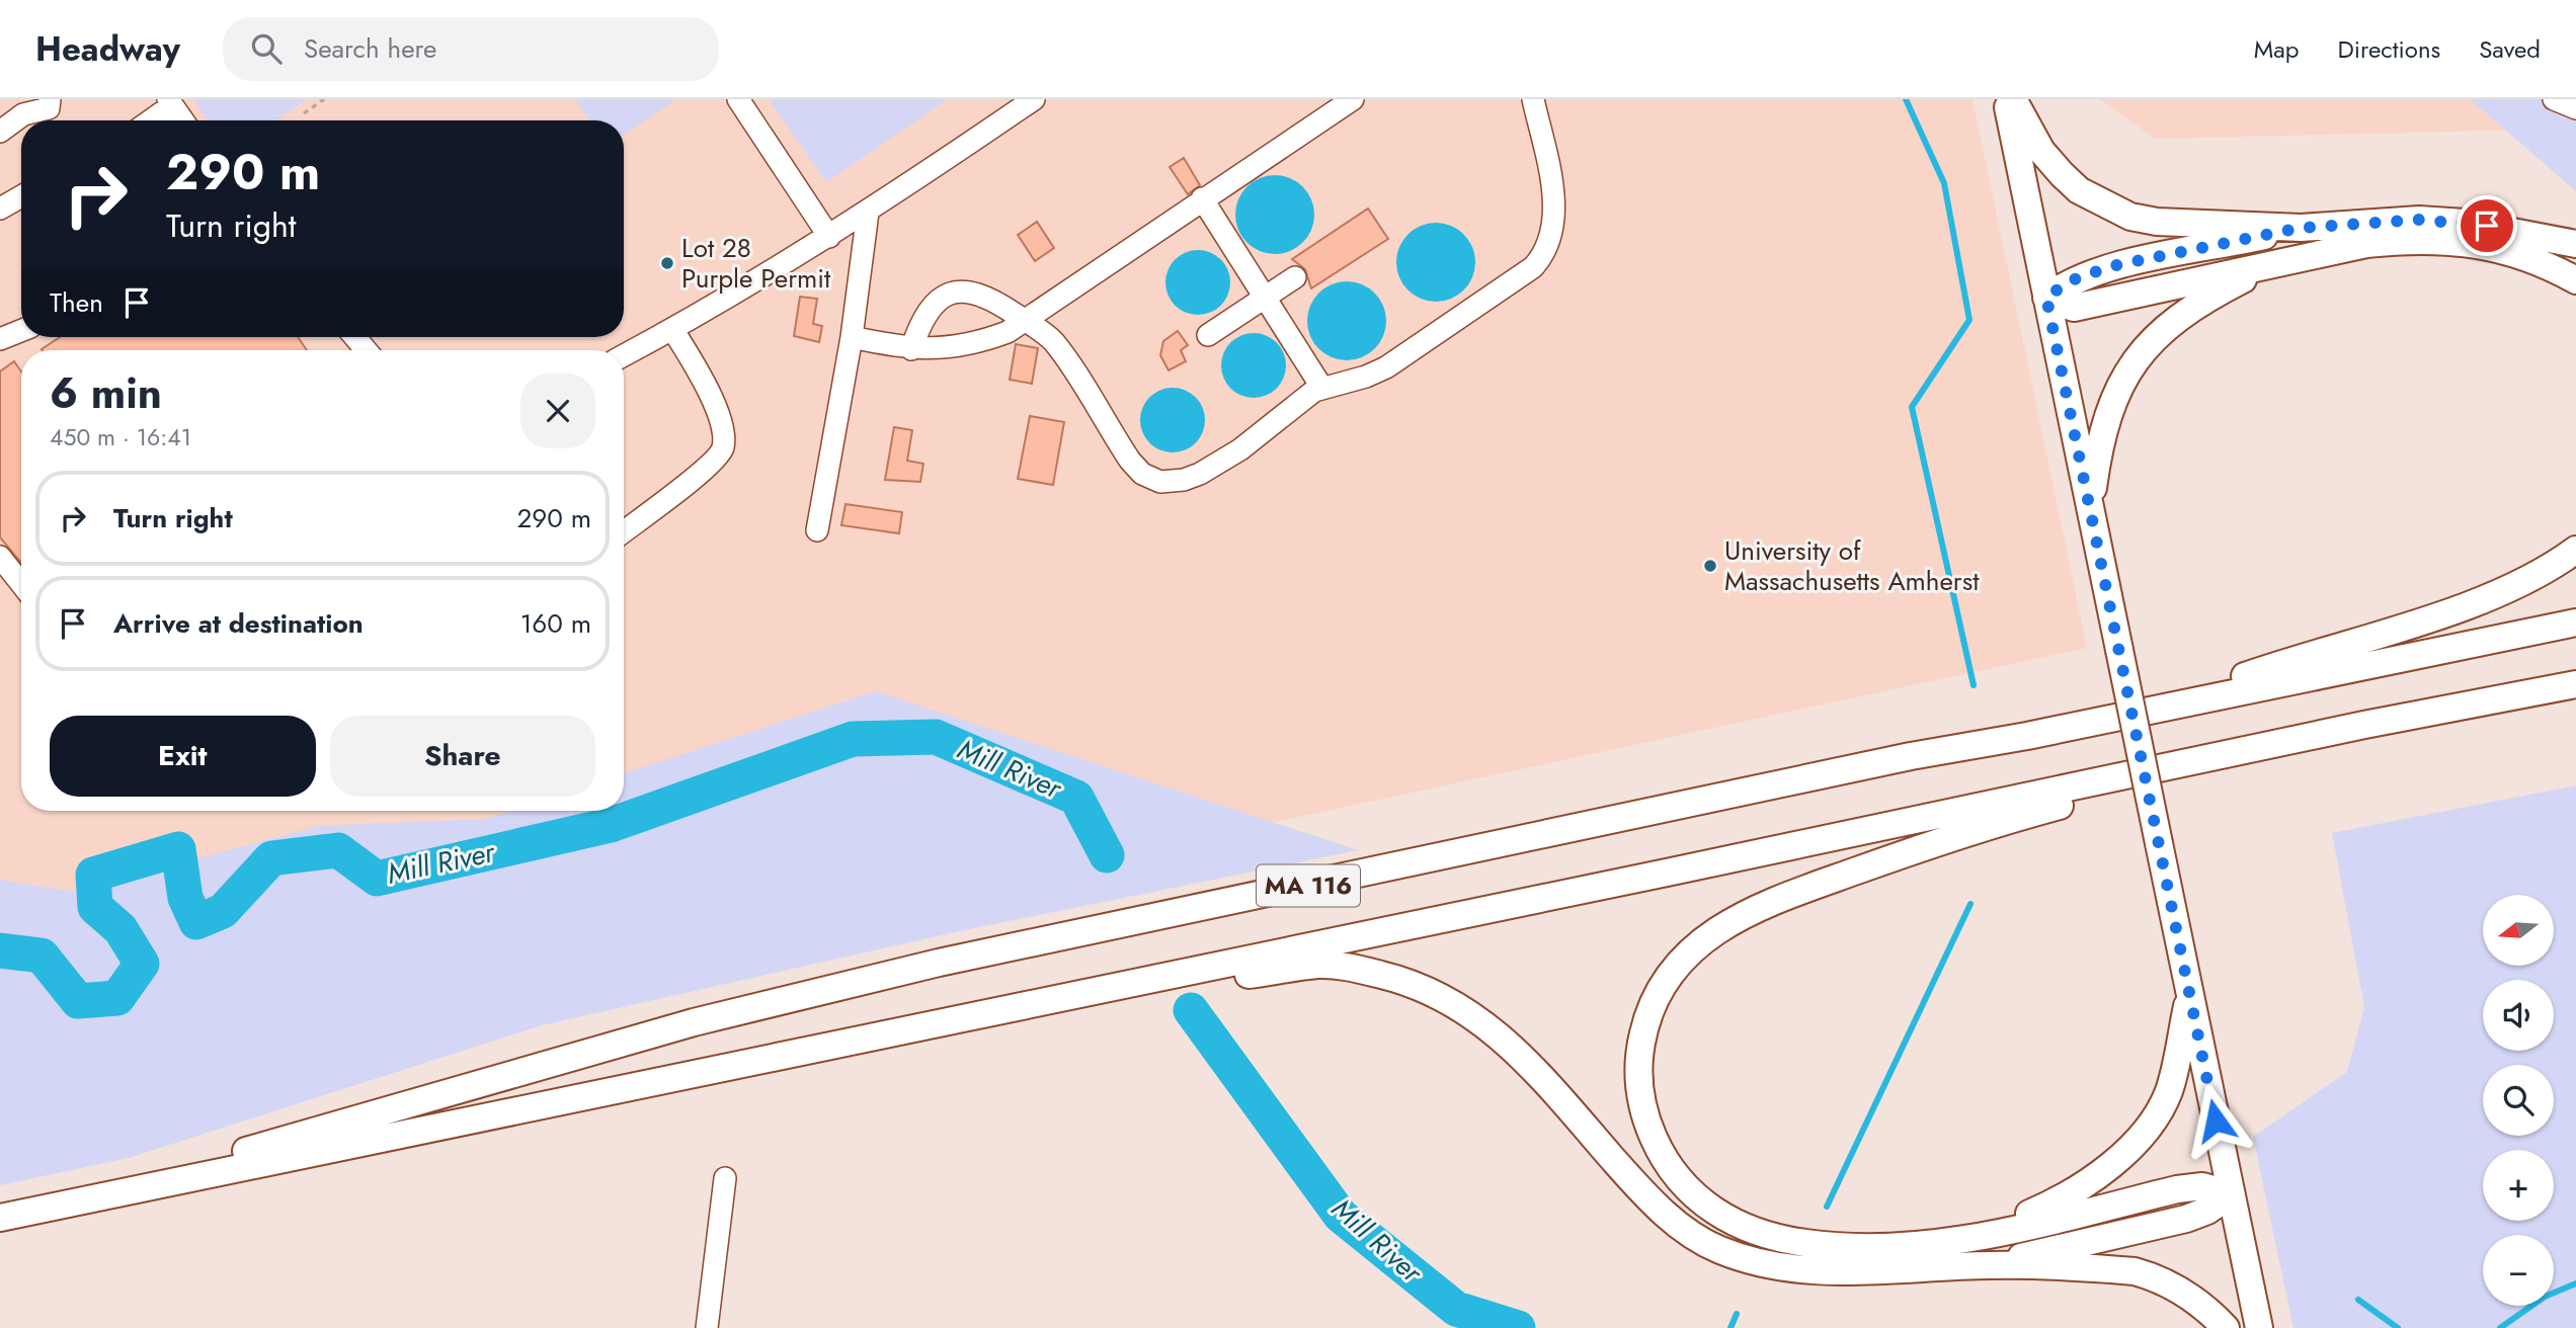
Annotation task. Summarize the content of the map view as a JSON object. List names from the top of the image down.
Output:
{
  "streets": {
    "main road": ["MA 116"]
  },
  "water": ["Mill River"],
  "places": ["Lot 28 Purple Permit", "University of Massachusetts Amherst"],
  "north": "left",
  "page": {
    "header": "Headway",
    "search": "Search here",
    "nav": ["Map", "Directions", "Saved"],
    "turn": ["290 m", "Turn right"],
    "then": "Then",
    "heading": ["6 min", "450 m · 16:41"],
    "list": [
      {
        "name": "Turn right",
        "value": "290 m"
      },
      {
        "name": "Arrive at destination",
        "value": "160 m"
      }
    ],
    "buttons": ["Exit", "Share"],
    "map_buttons": ["+", "−"]
  }
}
